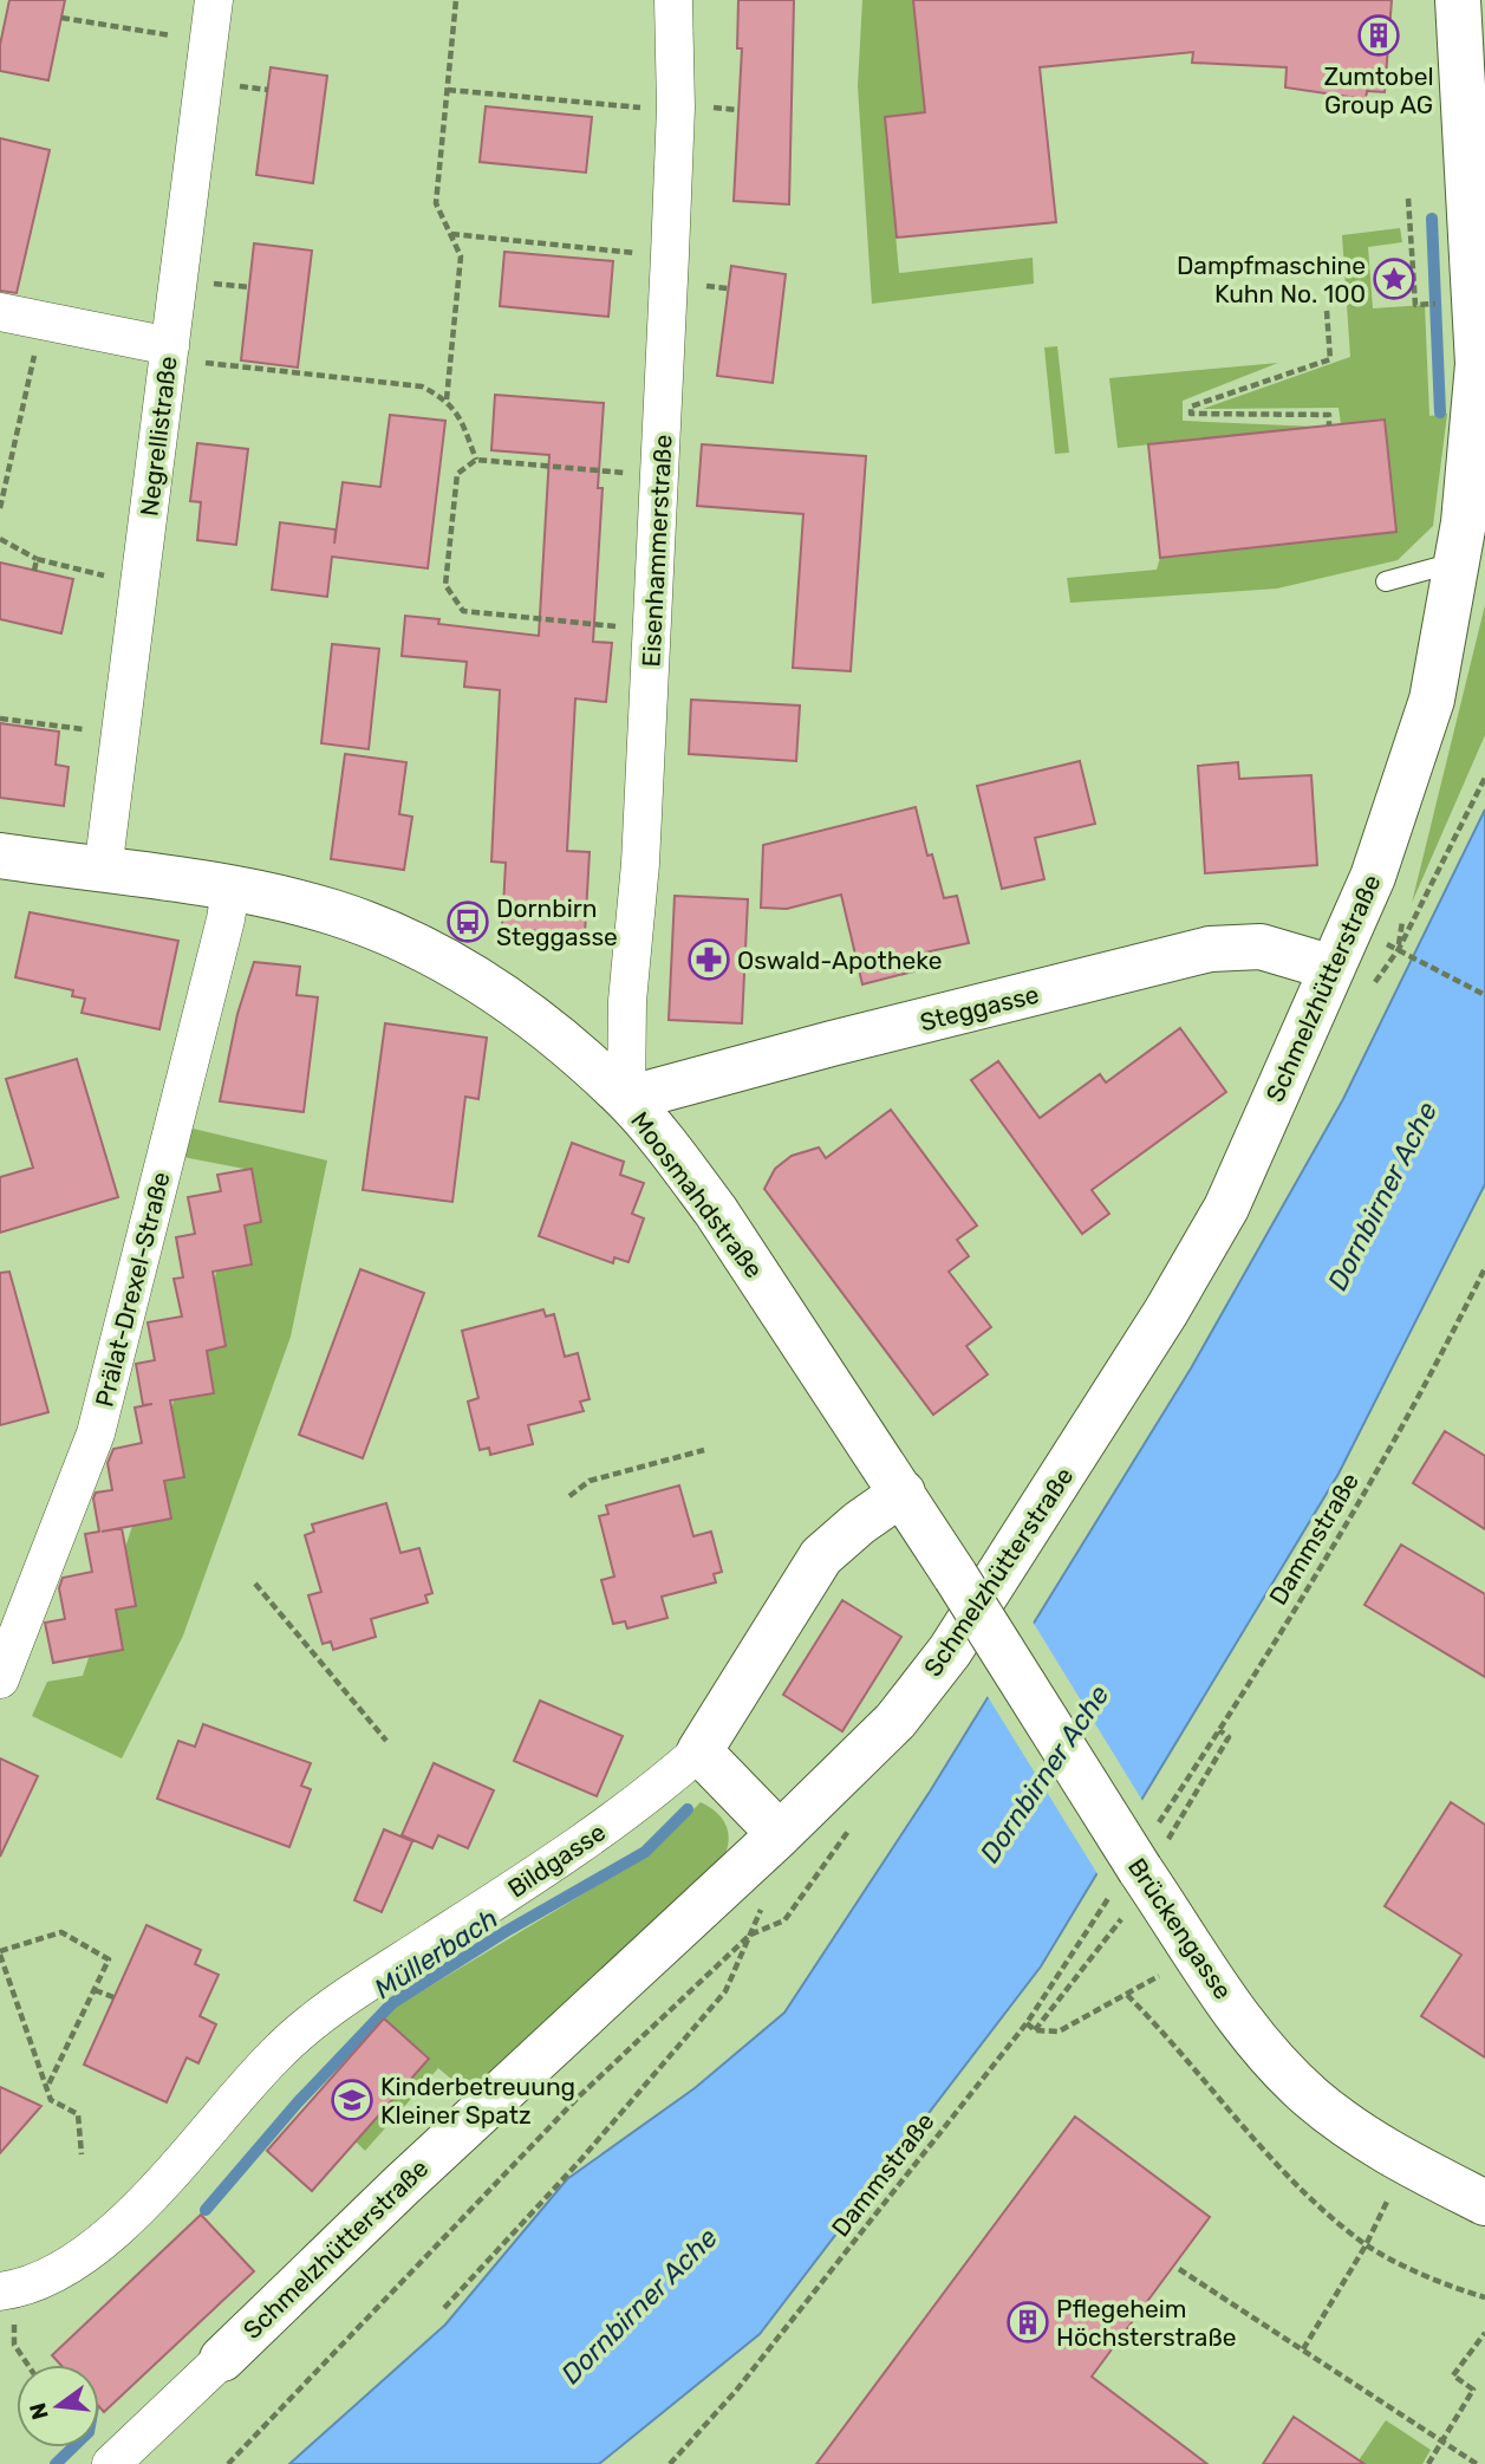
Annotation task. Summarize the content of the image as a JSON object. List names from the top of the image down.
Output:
{
  "streets": {
    "street": [
      "Negrellistraße",
      "Eisenhammerstraße",
      "Schmelzhütterstraße",
      "Steggasse",
      "Moosmahdstraße",
      "Prälat-Drexel-Straße",
      "Bildgasse",
      "Brückengasse"
    ],
    "path": ["Dammstraße"]
  },
  "crossings": [
    ["Negrellistraße", "Moosmahdstraße"],
    ["Eisenhammerstraße", "Steggasse"],
    ["Eisenhammerstraße", "Moosmahdstraße"],
    ["Schmelzhütterstraße", "Steggasse"],
    ["Steggasse", "Moosmahdstraße"],
    ["Moosmahdstraße", "Prälat-Drexel-Straße"],
    ["Moosmahdstraße", "Bildgasse"],
    ["Moosmahdstraße", "Brückengasse"],
    ["Dammstraße", "Brückengasse"]
  ],
  "water": ["Dornbirner Ache", "Müllerbach"],
  "places": {
    "building": ["Zumtobel Group AG", "Pflegeheim Höchsterstraße"],
    "place": ["Dampfmaschine Kuhn No. 100"],
    "bus stop": ["Dornbirn Steggasse"],
    "pharmacy": ["Oswald-Apotheke"],
    "school or university": ["Kinderbetreuung Kleiner Spatz"]
  },
  "north": "left"
}
